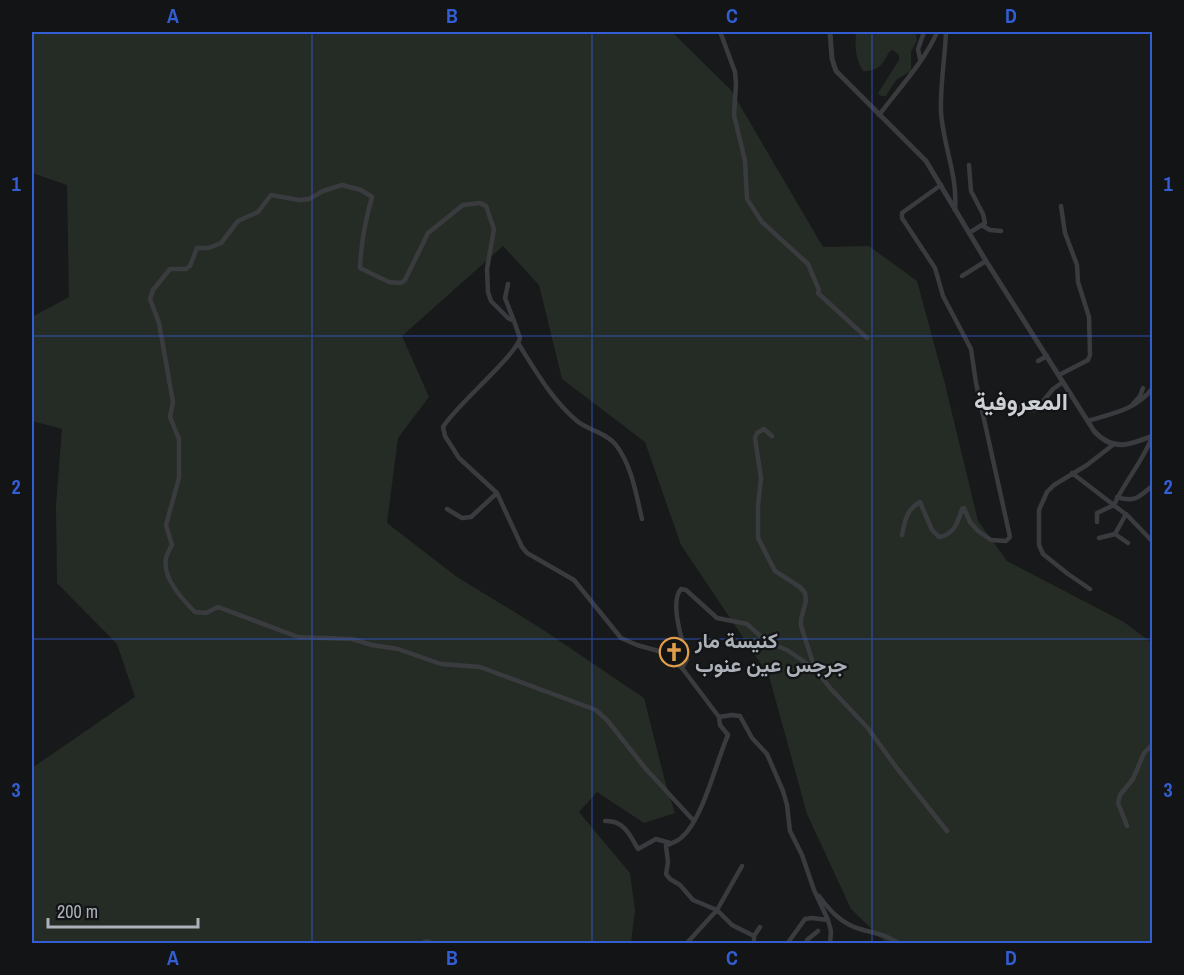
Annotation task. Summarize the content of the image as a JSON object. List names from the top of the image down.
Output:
{
  "districts": ["المعروفية"],
  "places": {
    "church": ["كنيسة مار جرجس عين عنوب"]
  },
  "scale_bar": "200 m",
  "grid": {
    "columns": [
      "A",
      "B",
      "C",
      "D"
    ],
    "rows": ["1", "2", "3"]
  }
}
